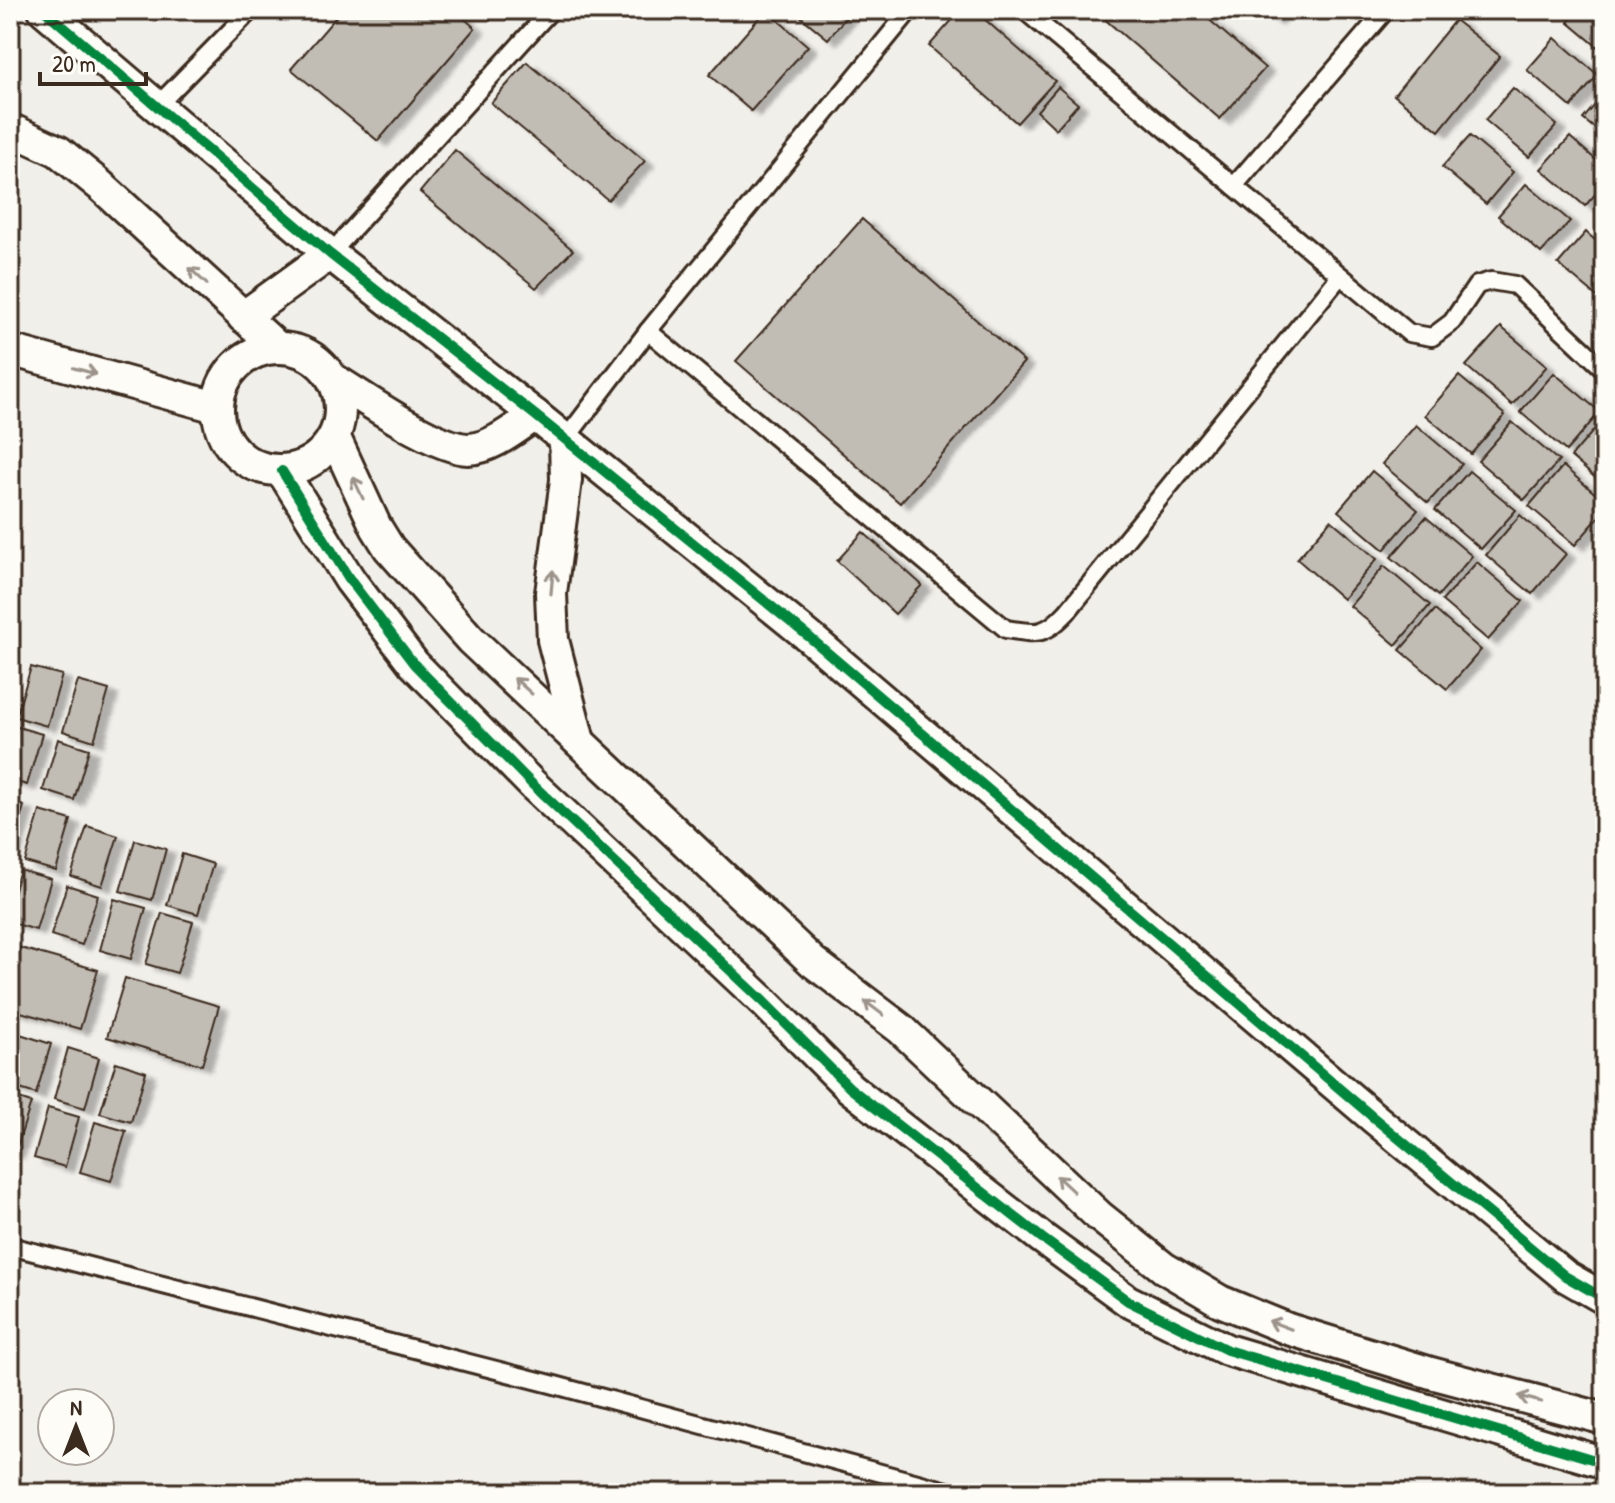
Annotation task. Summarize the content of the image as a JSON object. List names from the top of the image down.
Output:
{
  "scale_bar": "20 m",
  "north": "top"
}
